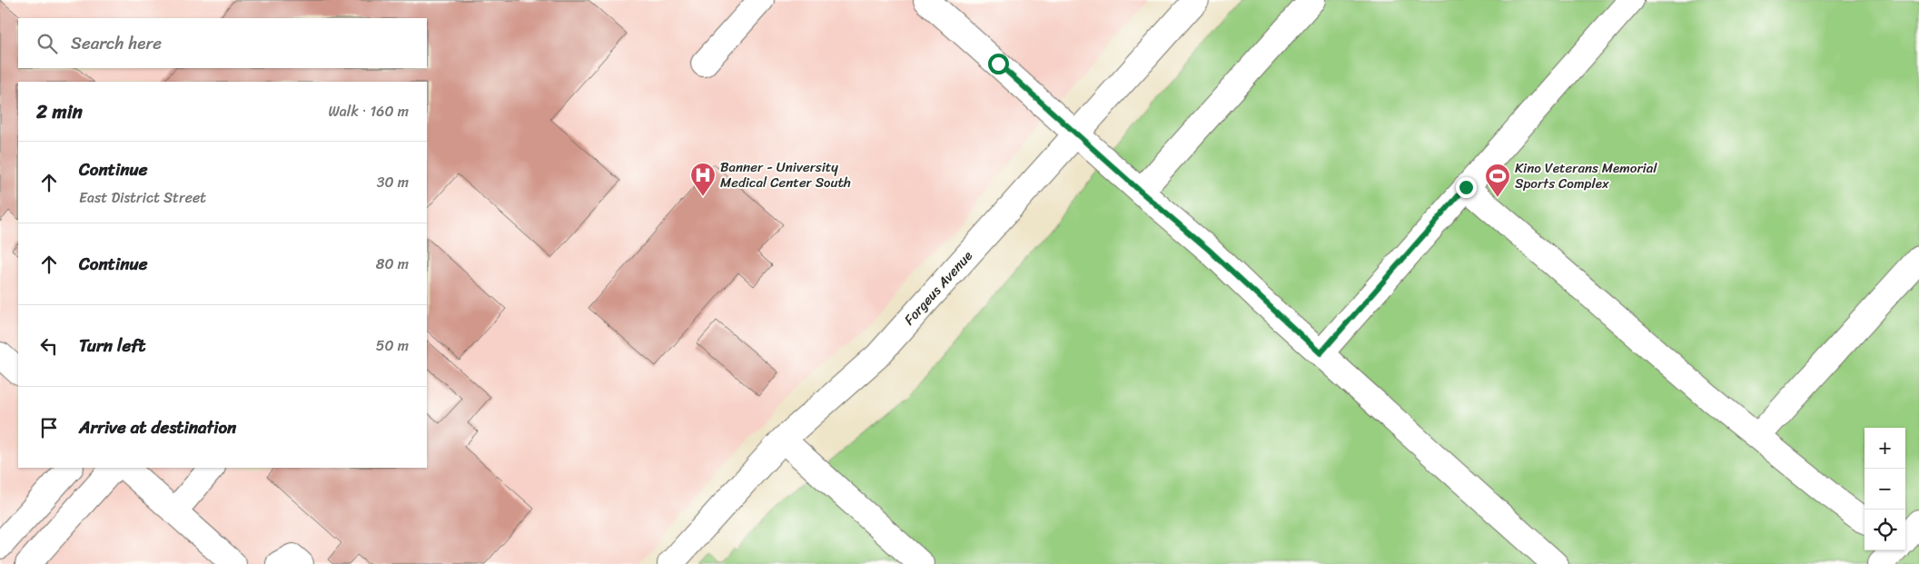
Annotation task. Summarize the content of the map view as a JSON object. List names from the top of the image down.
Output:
{
  "streets": {
    "street": ["Forgeus Avenue"]
  },
  "places": {
    "hospital": ["Banner - University Medical Center South"],
    "sports": ["Kino Veterans Memorial Sports Complex"]
  },
  "page": {
    "search": "Search here",
    "heading": ["2 min", "Walk · 160 m"],
    "list": [
      ["Continue", "East District Street", "30 m"],
      ["Continue", "80 m"],
      ["Turn left", "50 m"],
      "Arrive at destination"
    ],
    "map_buttons": ["+", "−"]
  }
}
